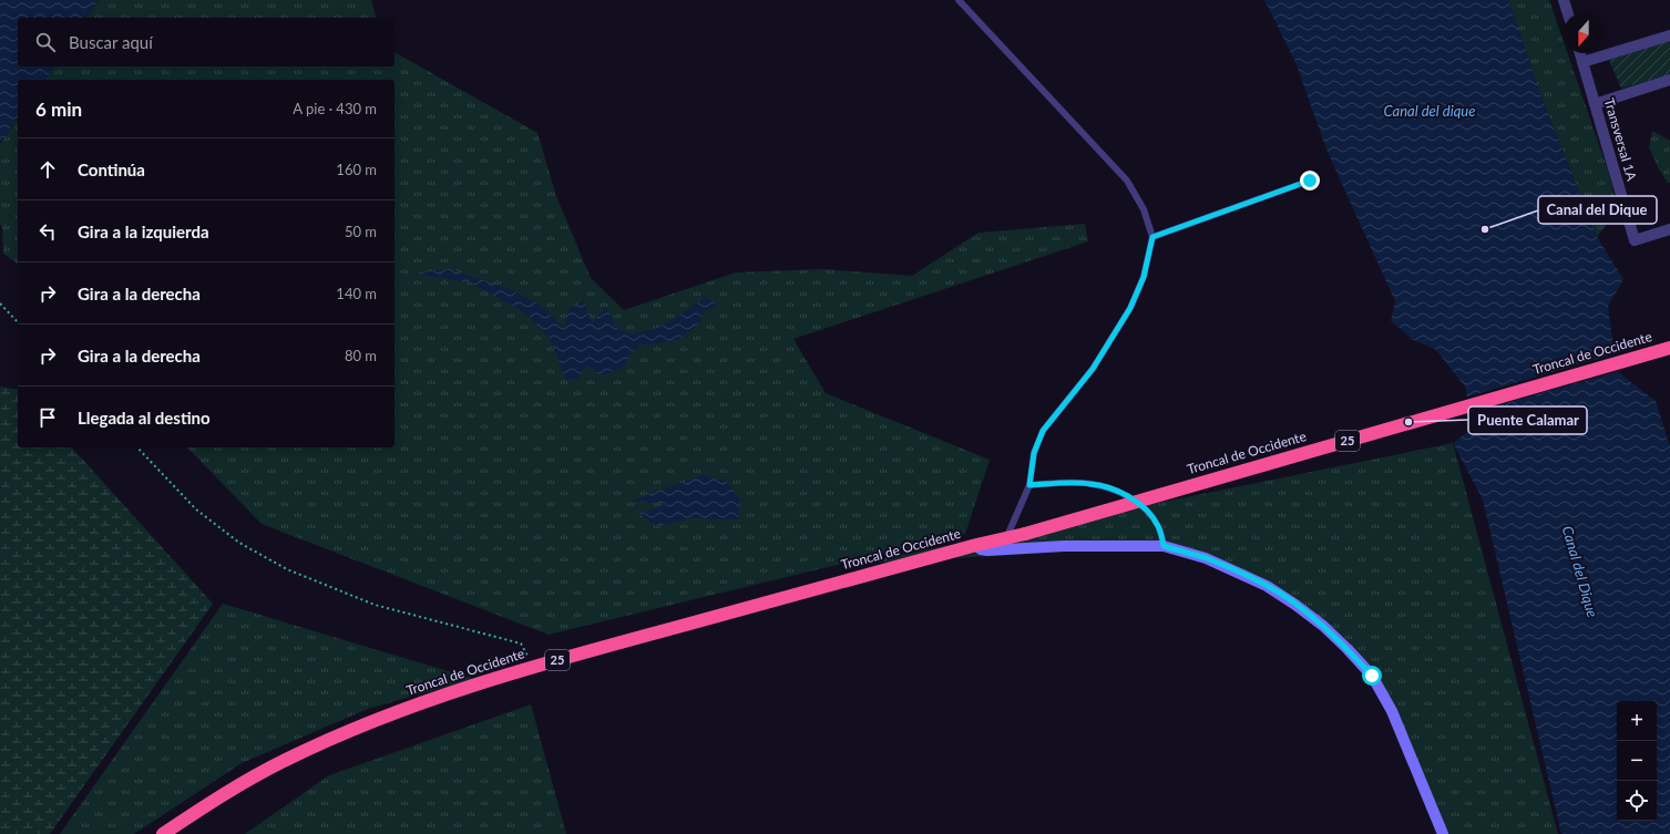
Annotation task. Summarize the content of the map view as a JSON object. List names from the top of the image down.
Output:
{
  "streets": {
    "highway": ["Troncal de Occidente", "25"],
    "street": ["Transversal 1A"]
  },
  "water": ["Canal del dique", "Canal del Dique"],
  "places": ["Canal del Dique", "Puente Calamar"],
  "north": "bottom",
  "page": {
    "search": "Buscar aquí",
    "heading": ["6 min", "A pie · 430 m"],
    "list": [
      ["Continúa", "160 m"],
      ["Gira a la izquierda", "50 m"],
      ["Gira a la derecha", "140 m"],
      ["Gira a la derecha", "80 m"],
      "Llegada al destino"
    ],
    "map_buttons": ["+", "−"]
  }
}
